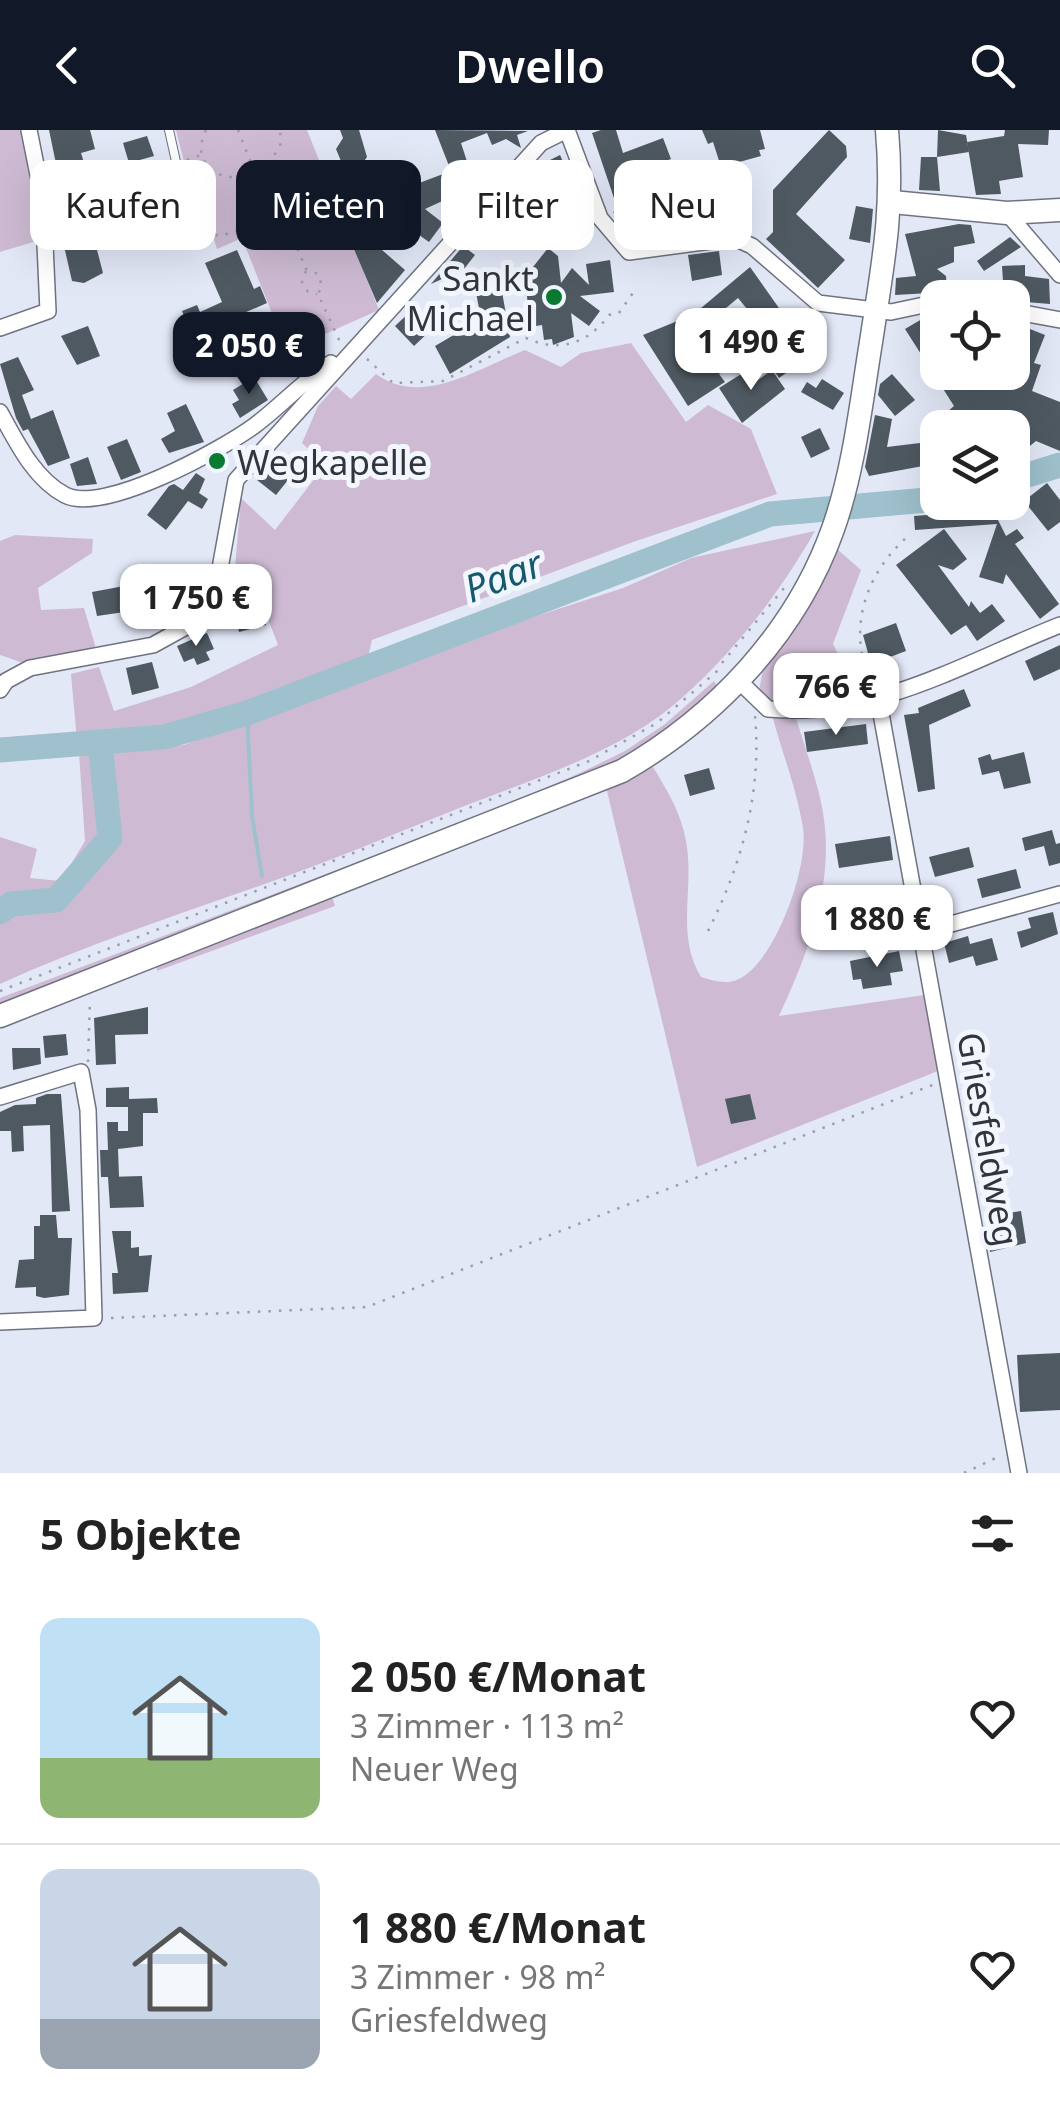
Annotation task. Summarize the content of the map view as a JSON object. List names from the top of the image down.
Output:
{
  "streets": {
    "street": ["Griesfeldweg"]
  },
  "water": ["Paar"],
  "places": ["Sankt Michael", "Wegkapelle"],
  "page": {
    "header": "Dwello",
    "chip": [
      "Kaufen",
      "Mieten",
      "Filter",
      "Neu"
    ],
    "price": [
      "1 490 €",
      "2 050 €",
      "1 750 €",
      "766 €",
      "1 880 €"
    ],
    "heading": "5 Objekte",
    "list": [
      {
        "name": "2 050 €/Monat",
        "note": "3 Zimmer · 113 m² · Neuer Weg"
      },
      {
        "name": "1 880 €/Monat",
        "note": "3 Zimmer · 98 m² · Griesfeldweg"
      }
    ]
  }
}
